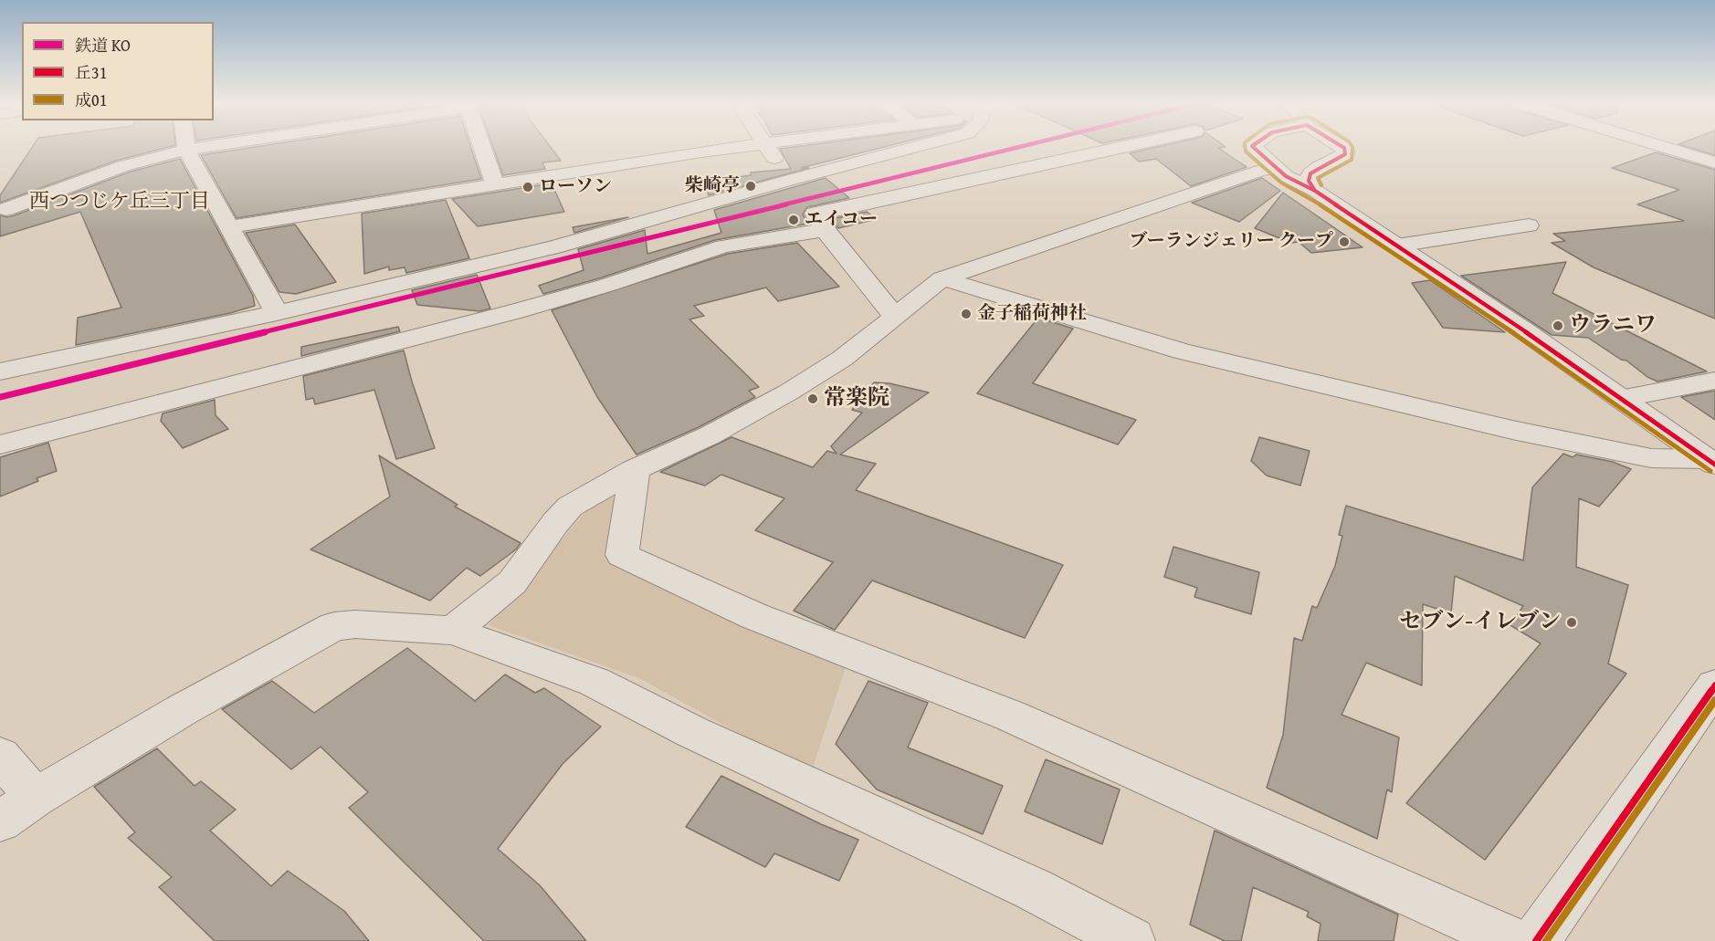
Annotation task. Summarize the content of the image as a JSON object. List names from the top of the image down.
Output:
{
  "districts": ["西つつじケ丘三丁目"],
  "places": [
    "柴崎亭",
    "ローソン",
    "エイコー",
    "ブーランジェリー クープ",
    "金子稲荷神社",
    "ウラニワ",
    "常楽院",
    "セブン-イレブン"
  ],
  "lines": ["rail line KO", "transit line 丘31", "transit line 成01"],
  "legend": ["鉄道 KO", "丘31", "成01"]
}
